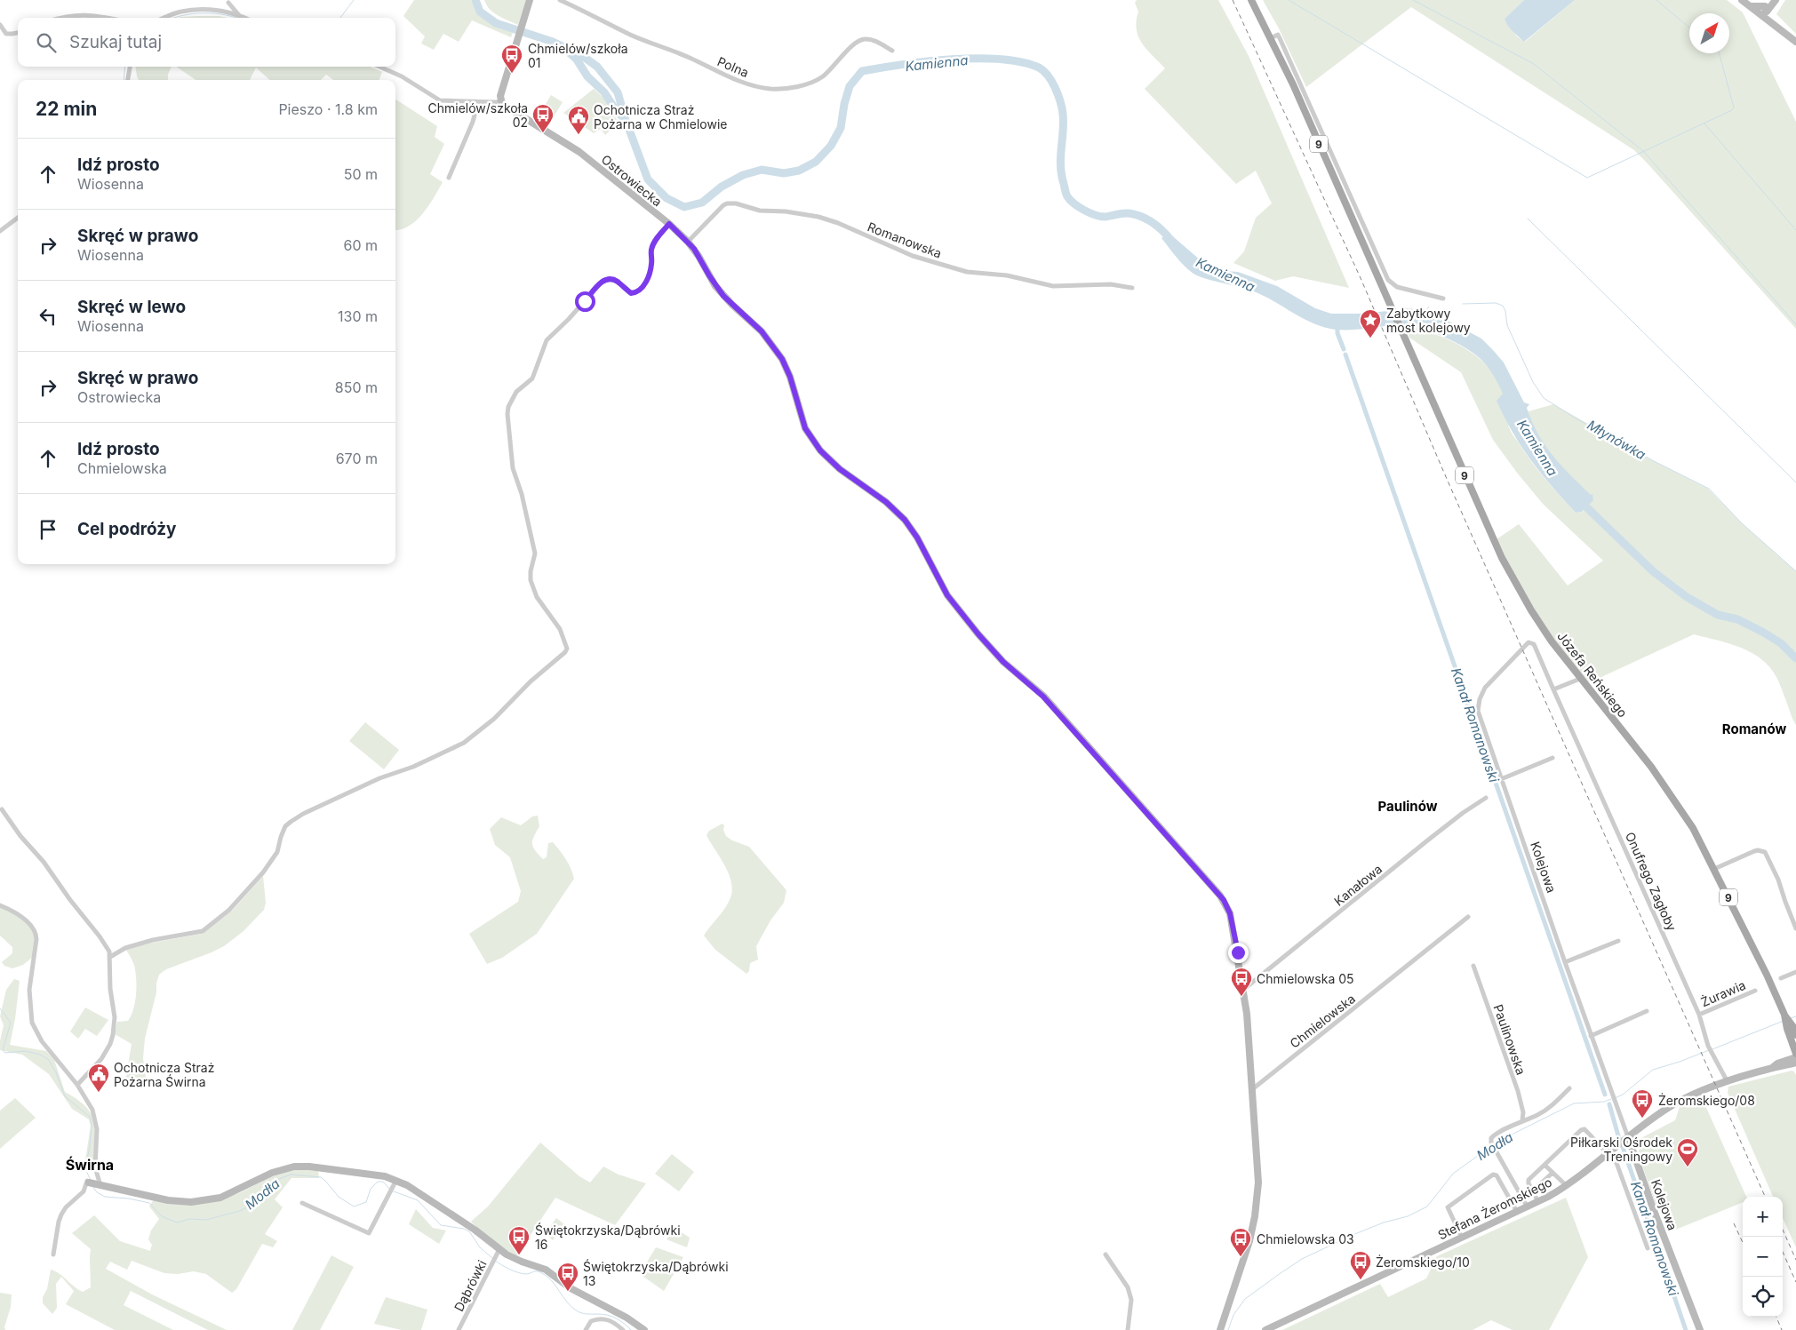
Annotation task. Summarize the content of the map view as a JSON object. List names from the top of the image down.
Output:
{
  "streets": {
    "main road": ["9", "Józefa Reńskiego"],
    "street": [
      "Polna",
      "Ostrowiecka",
      "Romanowska",
      "Kolejowa",
      "Onufrego Zagłoby",
      "Kanałowa",
      "Żurawia",
      "Chmielowska",
      "Paulinowska",
      "Stefana Żeromskiego",
      "Dąbrówki"
    ]
  },
  "crossings": [
    ["9", "Józefa Reńskiego"],
    ["Ostrowiecka", "Romanowska"],
    ["Ostrowiecka", "Kanałowa"],
    ["Kolejowa", "Onufrego Zagłoby"],
    ["Kolejowa", "Stefana Żeromskiego"],
    ["Onufrego Zagłoby", "Żurawia"],
    ["Onufrego Zagłoby", "Stefana Żeromskiego"]
  ],
  "districts": ["Romanów", "Paulinów", "Świrna"],
  "water": [
    "Kamienna",
    "Młynówka",
    "Kanał Romanowski",
    "Modła"
  ],
  "places": {
    "bus stop": [
      "Chmielów/szkoła 01",
      "Chmielów/szkoła 02",
      "Chmielowska 05",
      "Żeromskiego/08",
      "Świętokrzyska/Dąbrówki 16",
      "Chmielowska 03",
      "Żeromskiego/10",
      "Świętokrzyska/Dąbrówki 13"
    ],
    "public building": ["Ochotnicza Straż Pożarna w Chmielowie", "Ochotnicza Straż Pożarna Świrna"],
    "place": ["Zabytkowy most kolejowy"],
    "sports": ["Piłkarski Ośrodek Treningowy"]
  },
  "north": "top right",
  "page": {
    "search": "Szukaj tutaj",
    "heading": ["22 min", "Pieszo · 1.8 km"],
    "list": [
      ["Idź prosto", "Wiosenna", "50 m"],
      ["Skręć w prawo", "Wiosenna", "60 m"],
      ["Skręć w lewo", "Wiosenna", "130 m"],
      ["Skręć w prawo", "Ostrowiecka", "850 m"],
      ["Idź prosto", "Chmielowska", "670 m"],
      "Cel podróży"
    ],
    "map_buttons": ["+", "−"]
  }
}
